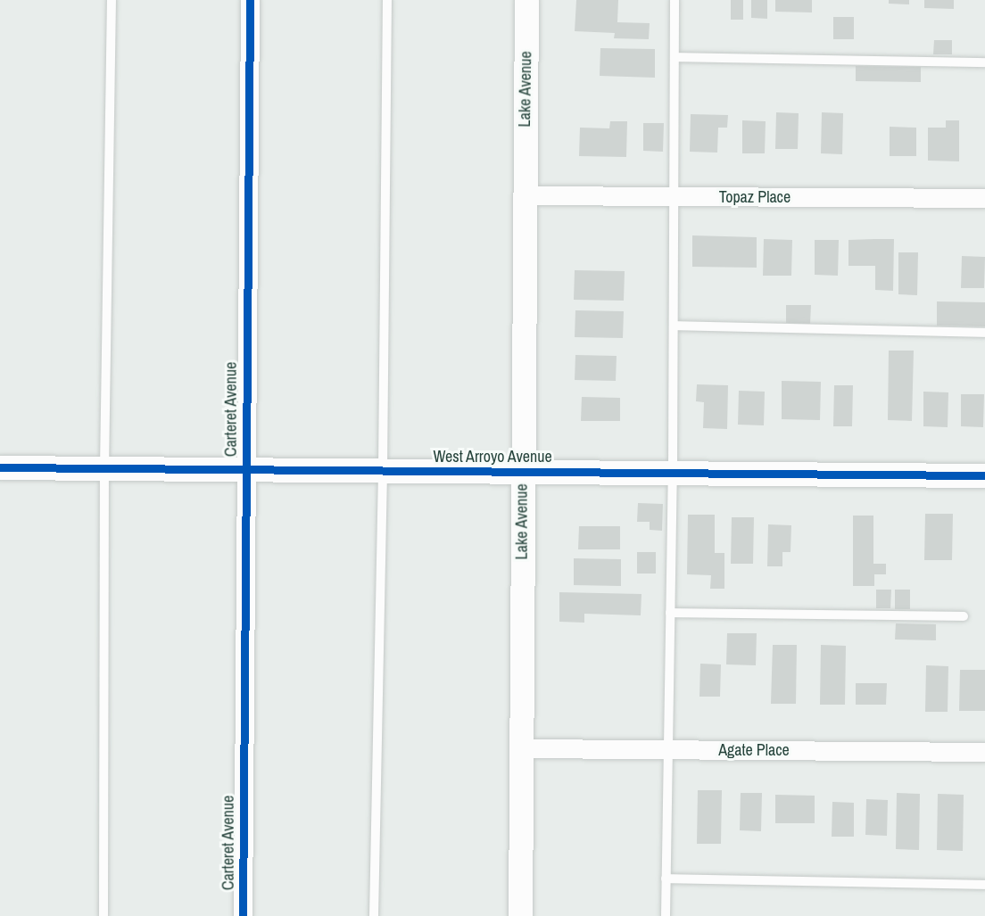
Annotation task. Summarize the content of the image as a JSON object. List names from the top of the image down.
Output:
{
  "streets": {
    "street": [
      "Lake Avenue",
      "Topaz Place",
      "Carteret Avenue",
      "West Arroyo Avenue",
      "Agate Place"
    ]
  },
  "crossings": [
    ["Lake Avenue", "Topaz Place"],
    ["Lake Avenue", "West Arroyo Avenue"],
    ["Lake Avenue", "Agate Place"],
    ["Carteret Avenue", "West Arroyo Avenue"]
  ]
}
